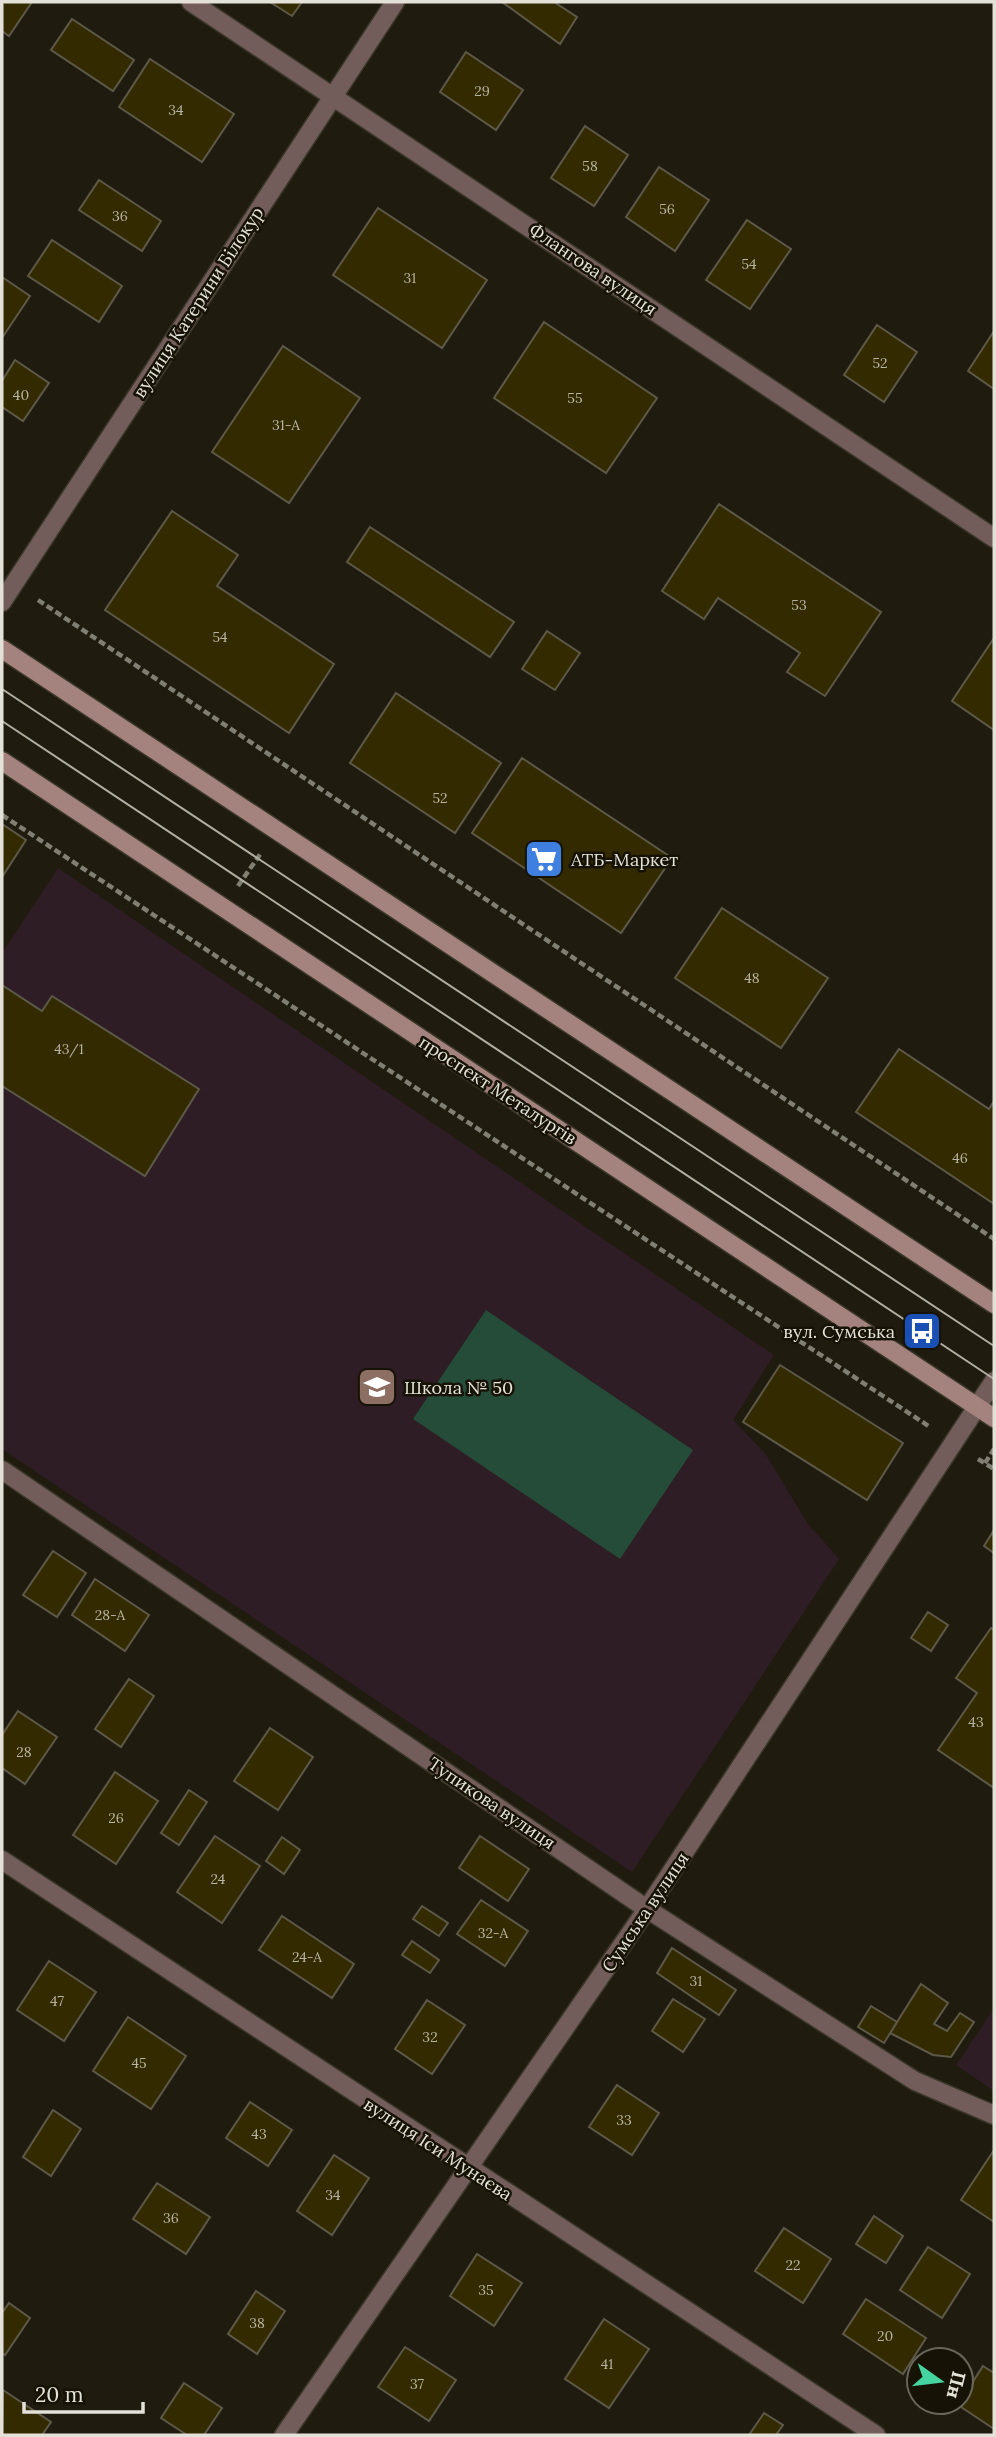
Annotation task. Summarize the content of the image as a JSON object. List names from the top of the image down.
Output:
{
  "streets": {
    "main road": ["проспект Металургів"],
    "street": [
      "Флангова вулиця",
      "вулиця Катерини Білокур",
      "Тупикова вулиця",
      "Сумська вулиця",
      "вулиця Іси Мунаєва"
    ]
  },
  "crossings": [
    ["Флангова вулиця", "вулиця Катерини Білокур"],
    ["проспект Металургів", "Сумська вулиця"],
    ["Тупикова вулиця", "Сумська вулиця"],
    ["Сумська вулиця", "вулиця Іси Мунаєва"]
  ],
  "places": {
    "supermarket": ["АТБ-Маркет"],
    "bus stop": ["вул. Сумська"],
    "school or university": ["Школа № 50"]
  },
  "house_numbers": [
    "29",
    "34",
    "58",
    "56",
    "36",
    "54",
    "31",
    "52",
    "40",
    "55",
    "31-А",
    "53",
    "54",
    "52",
    "48",
    "43/1",
    "46",
    "28-А",
    "43",
    "28",
    "26",
    "24",
    "32-А",
    "24-А",
    "31",
    "47",
    "32",
    "45",
    "33",
    "43",
    "34",
    "36",
    "22",
    "35",
    "38",
    "20",
    "41",
    "37"
  ],
  "scale_bar": "20 m",
  "north": "right"
}
